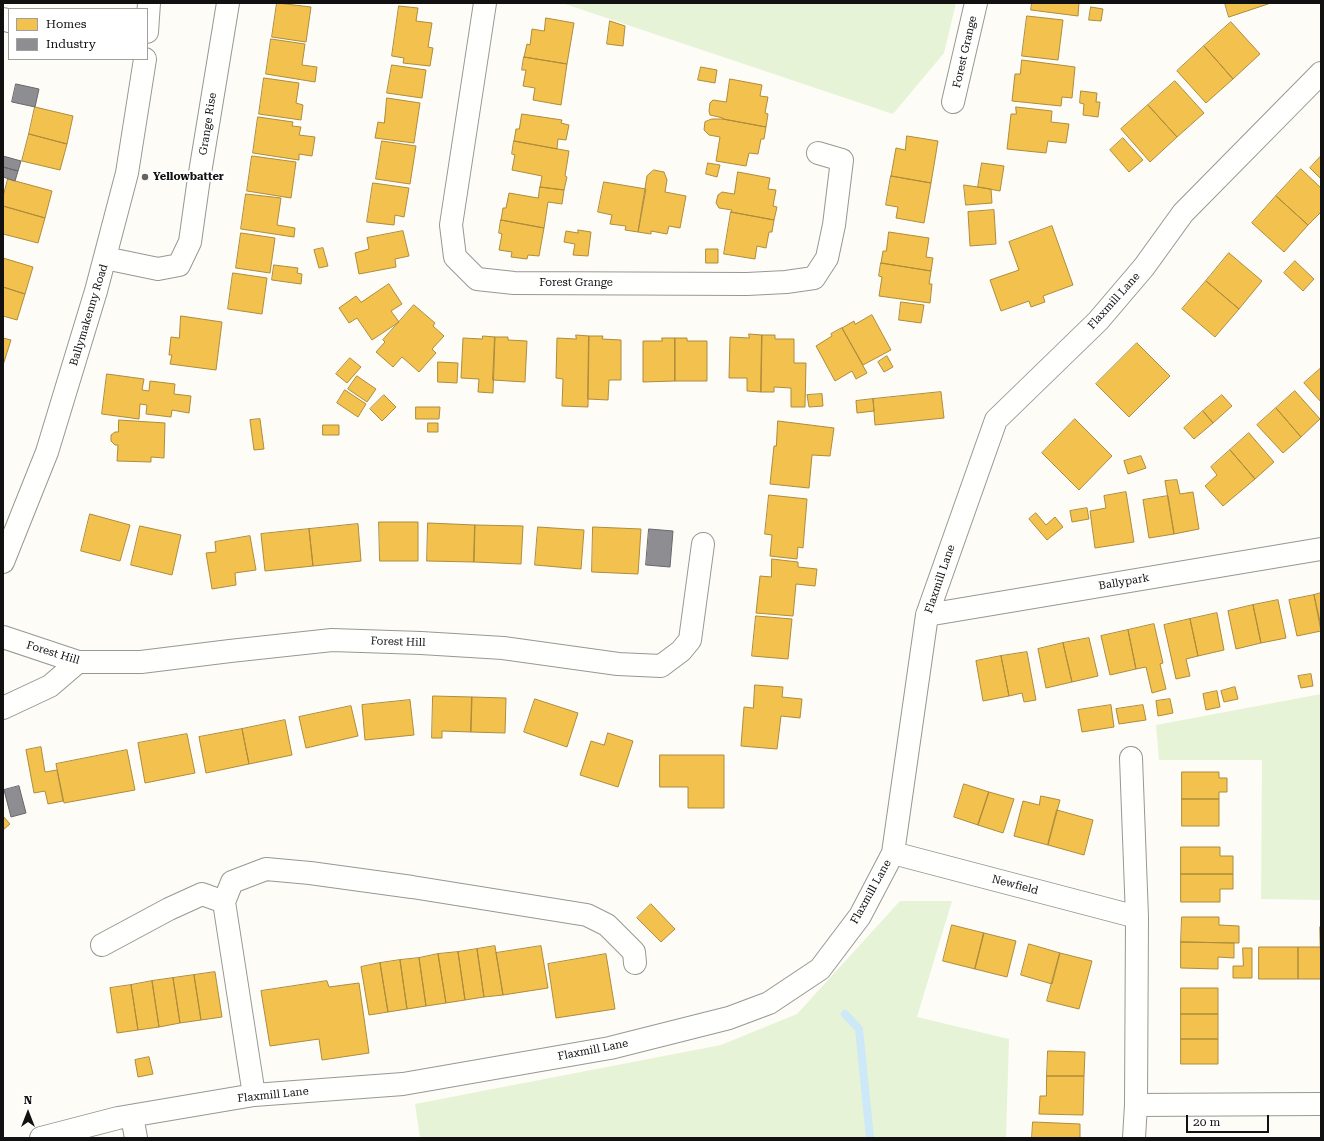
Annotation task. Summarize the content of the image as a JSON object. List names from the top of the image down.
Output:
{
  "streets": {
    "street": [
      "Forest Grange",
      "Grange Rise",
      "Flaxmill Lane",
      "Ballymakenny Road",
      "Ballypark",
      "Forest Hill",
      "Newfield"
    ]
  },
  "crossings": [
    ["Grange Rise", "Ballymakenny Road"],
    ["Flaxmill Lane", "Ballypark"],
    ["Flaxmill Lane", "Newfield"]
  ],
  "places": ["Yellowbatter"],
  "legend": ["Homes", "Industry"],
  "scale_bar": "20 m",
  "north": "top"
}
